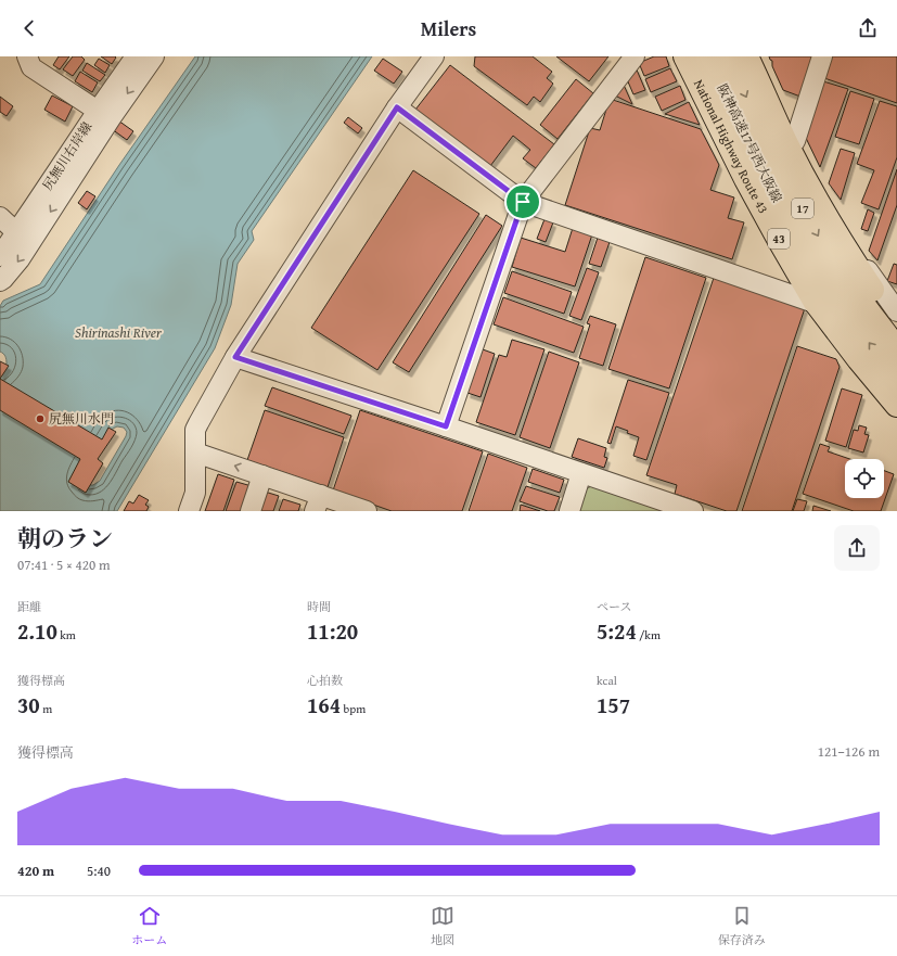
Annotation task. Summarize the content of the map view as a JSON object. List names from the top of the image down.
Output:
{
  "streets": {
    "highway": [
      "阪神高速17号西大阪線",
      "National Highway Route 43",
      "17",
      "43"
    ],
    "street": ["尻無川右岸線"]
  },
  "water": ["Shirinashi River"],
  "places": ["尻無川水門"],
  "page": {
    "header": "Milers",
    "heading": ["朝のラン", "07:41 · 5 × 420 m"],
    "stats": [
      ["距離", "2.10 km"],
      ["時間", "11:20"],
      ["ペース", "5:24 /km"],
      ["獲得標高", "30 m"],
      ["心拍数", "164 bpm"],
      ["kcal", "157"]
    ],
    "chart": ["獲得標高", "121–126 m"],
    "list": [
      {
        "name": "420 m",
        "note": "5:40"
      }
    ],
    "tabs": ["ホーム", "地図", "保存済み"]
  }
}
